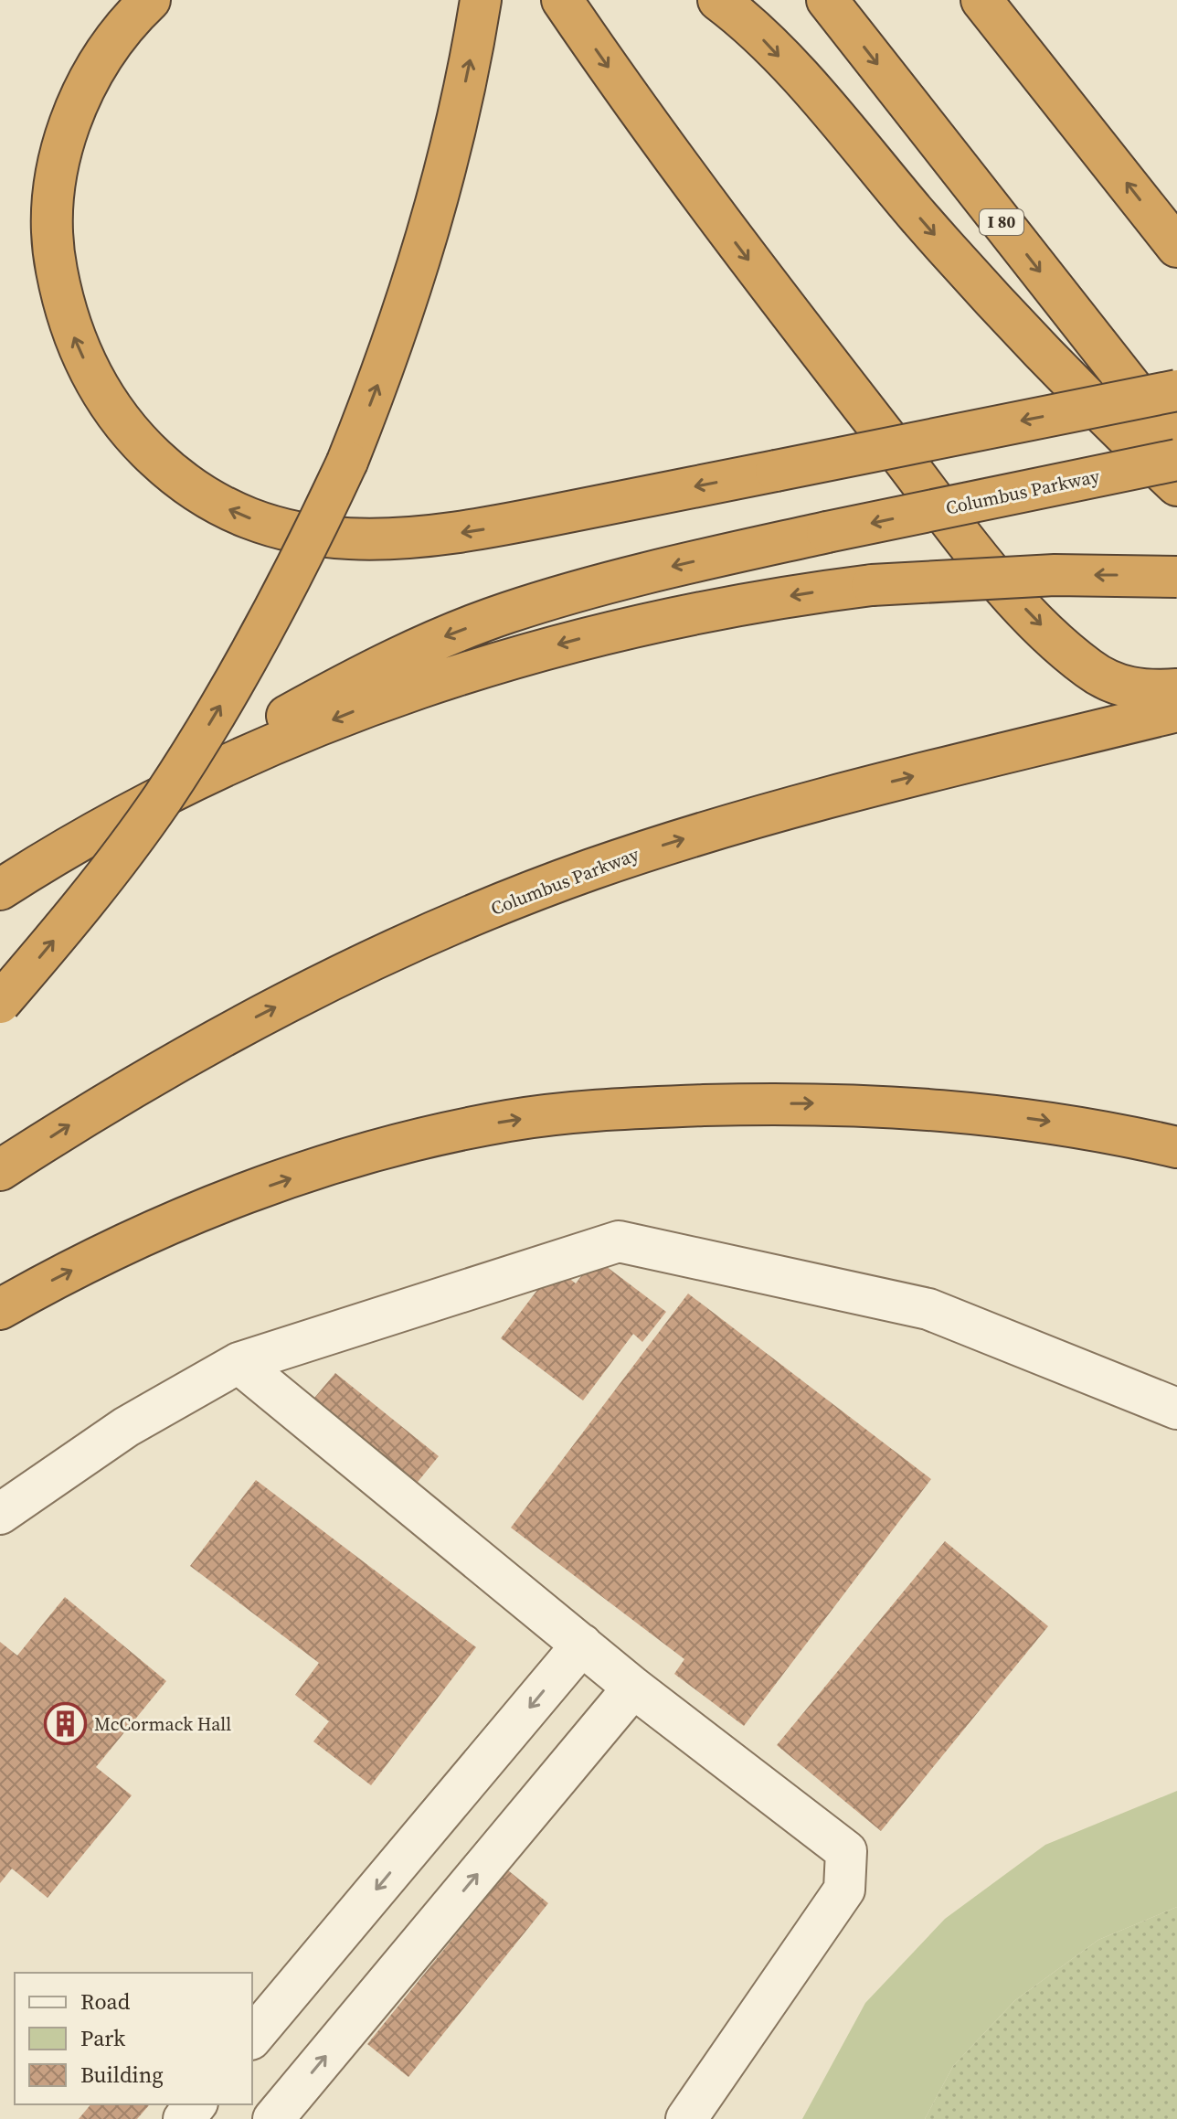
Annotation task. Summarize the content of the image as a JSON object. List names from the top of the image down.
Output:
{
  "streets": {
    "highway": ["I 80", "Columbus Parkway"]
  },
  "places": {
    "building": ["McCormack Hall"]
  },
  "legend": ["Road", "Park", "Building"]
}
